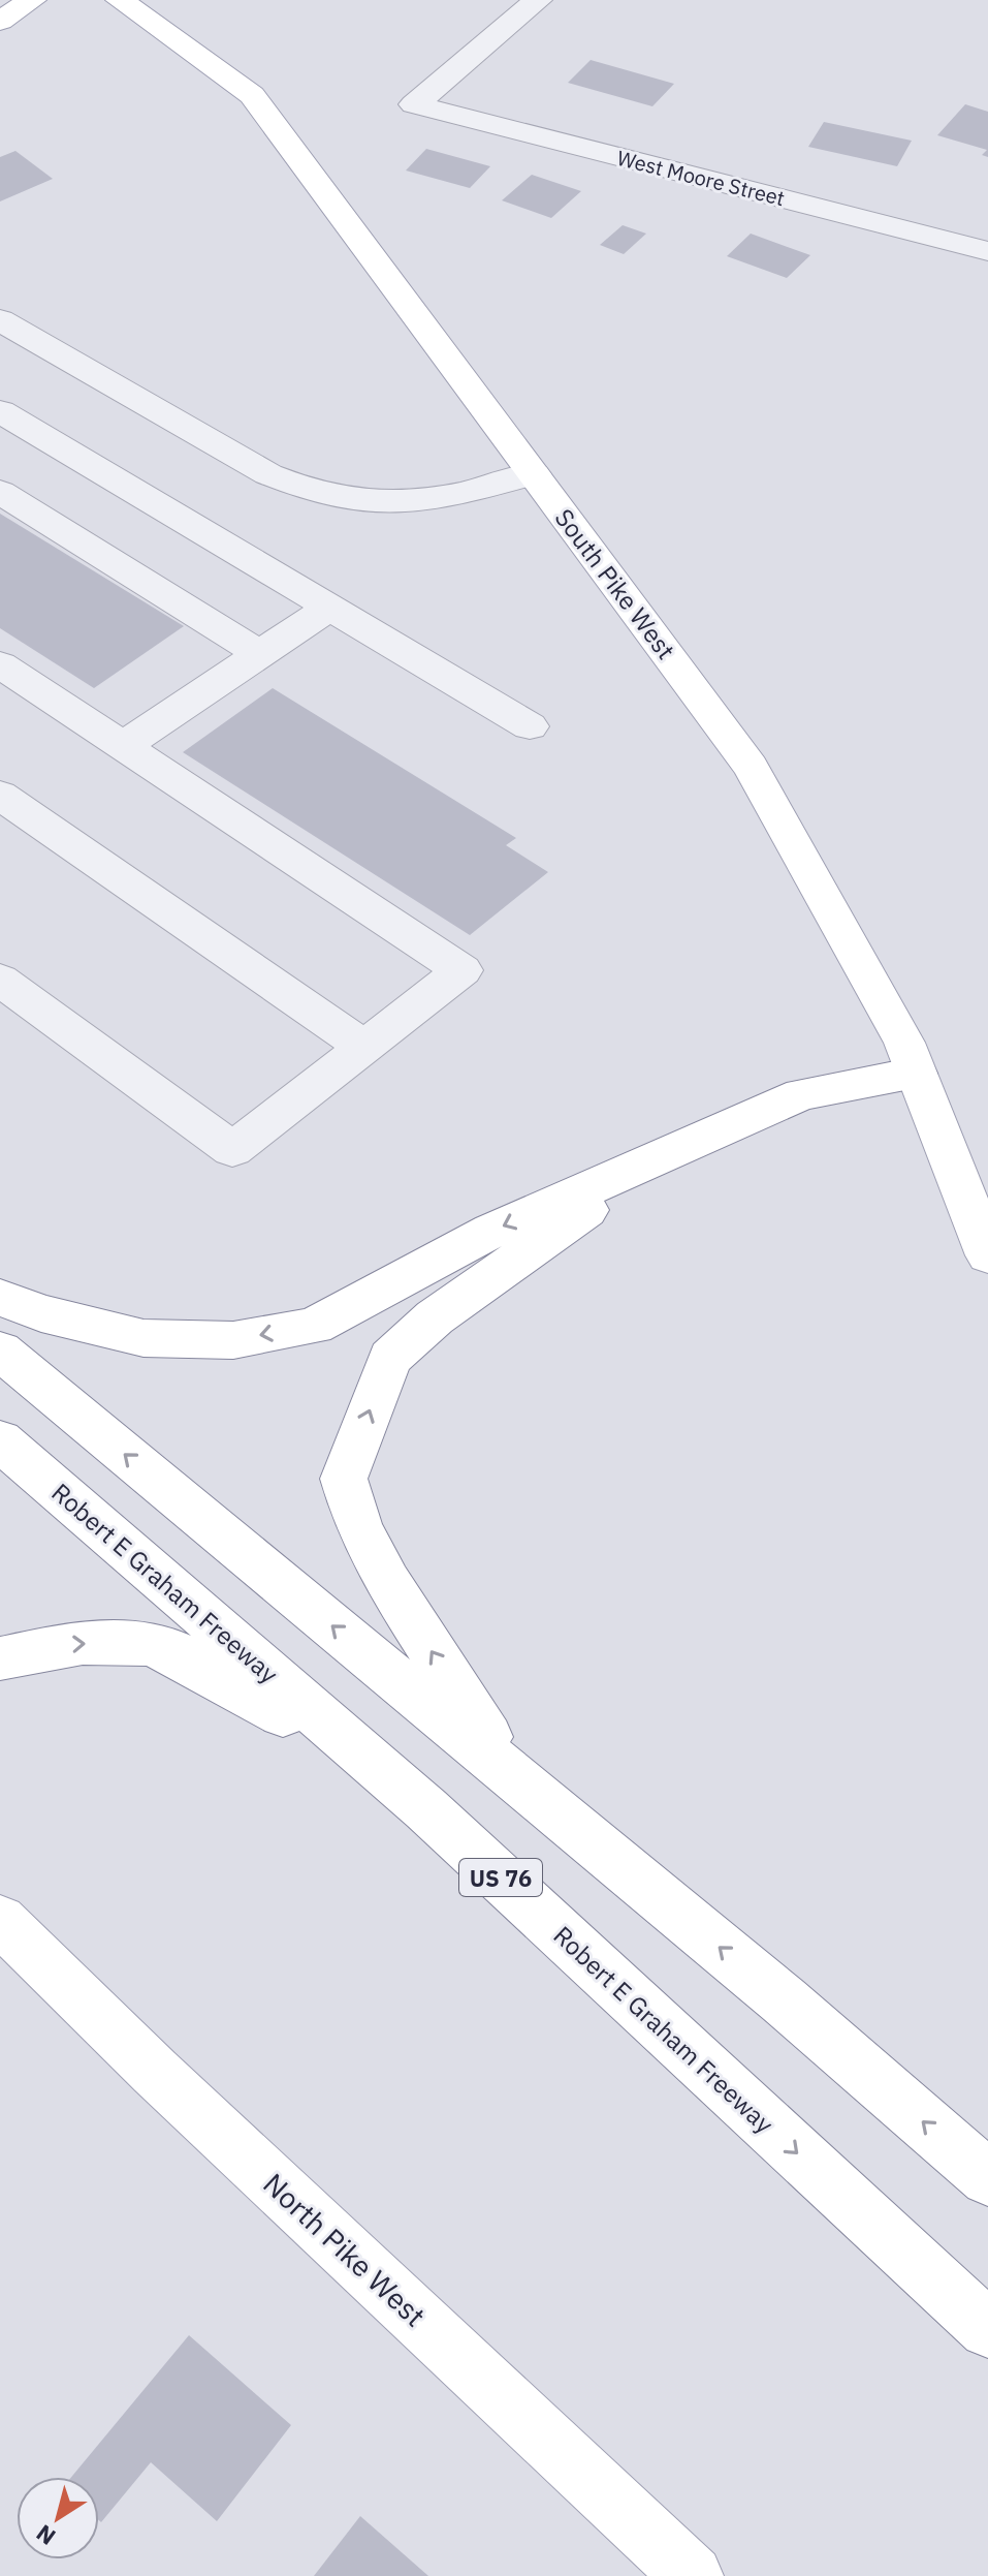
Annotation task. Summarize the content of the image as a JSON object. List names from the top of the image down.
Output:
{
  "streets": {
    "main road": [
      "South Pike West",
      "Robert E Graham Freeway",
      "US 76",
      "North Pike West"
    ],
    "street": ["West Moore Street"]
  },
  "north": "bottom left"
}
